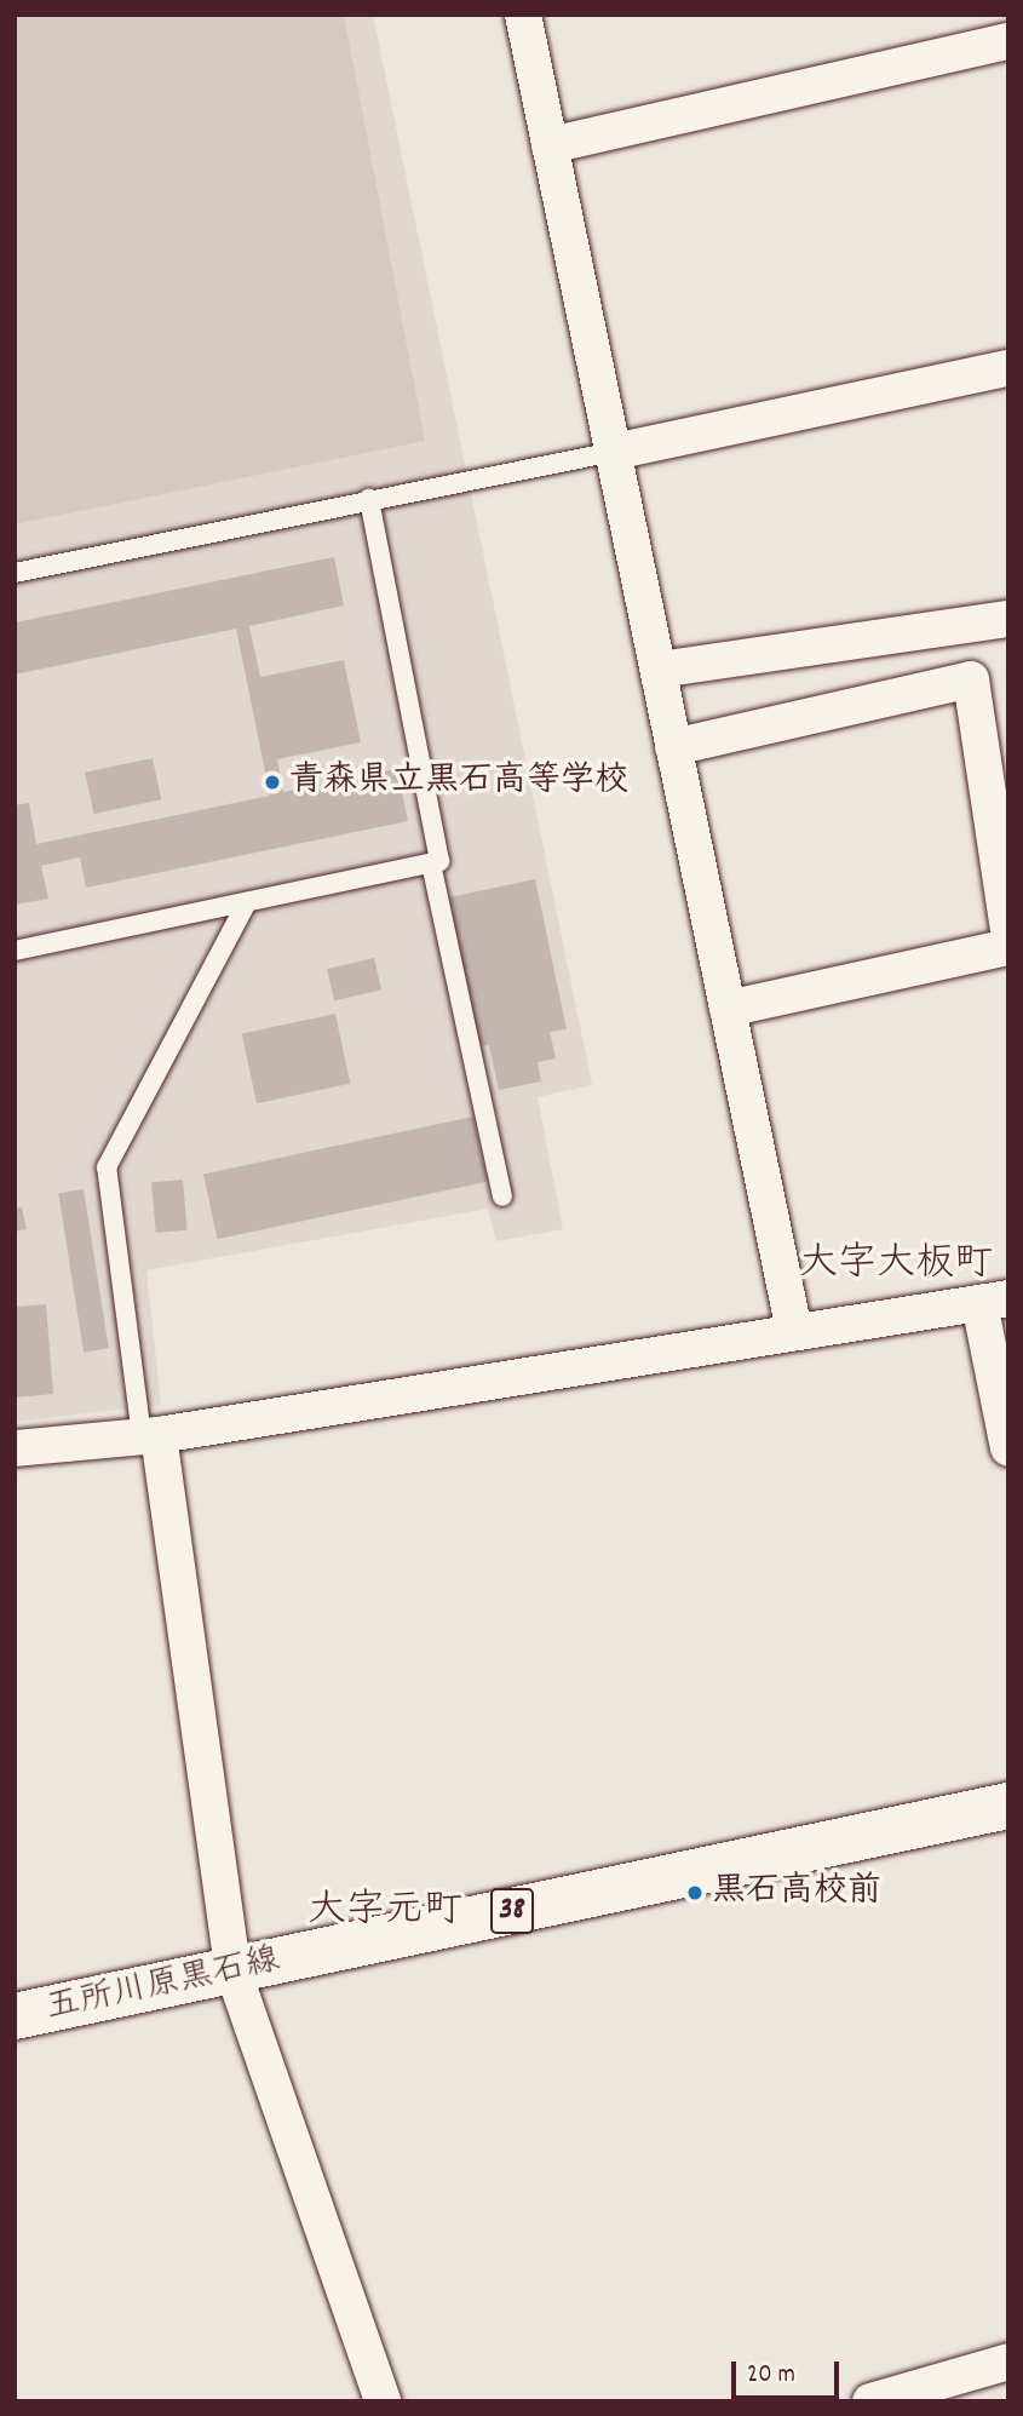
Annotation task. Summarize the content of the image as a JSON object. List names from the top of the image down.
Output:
{
  "streets": {
    "main road": ["38", "五所川原黒石線"]
  },
  "districts": ["大字大板町", "大字元町"],
  "places": ["青森県立黒石高等学校", "黒石高校前"],
  "scale_bar": "20 m"
}
